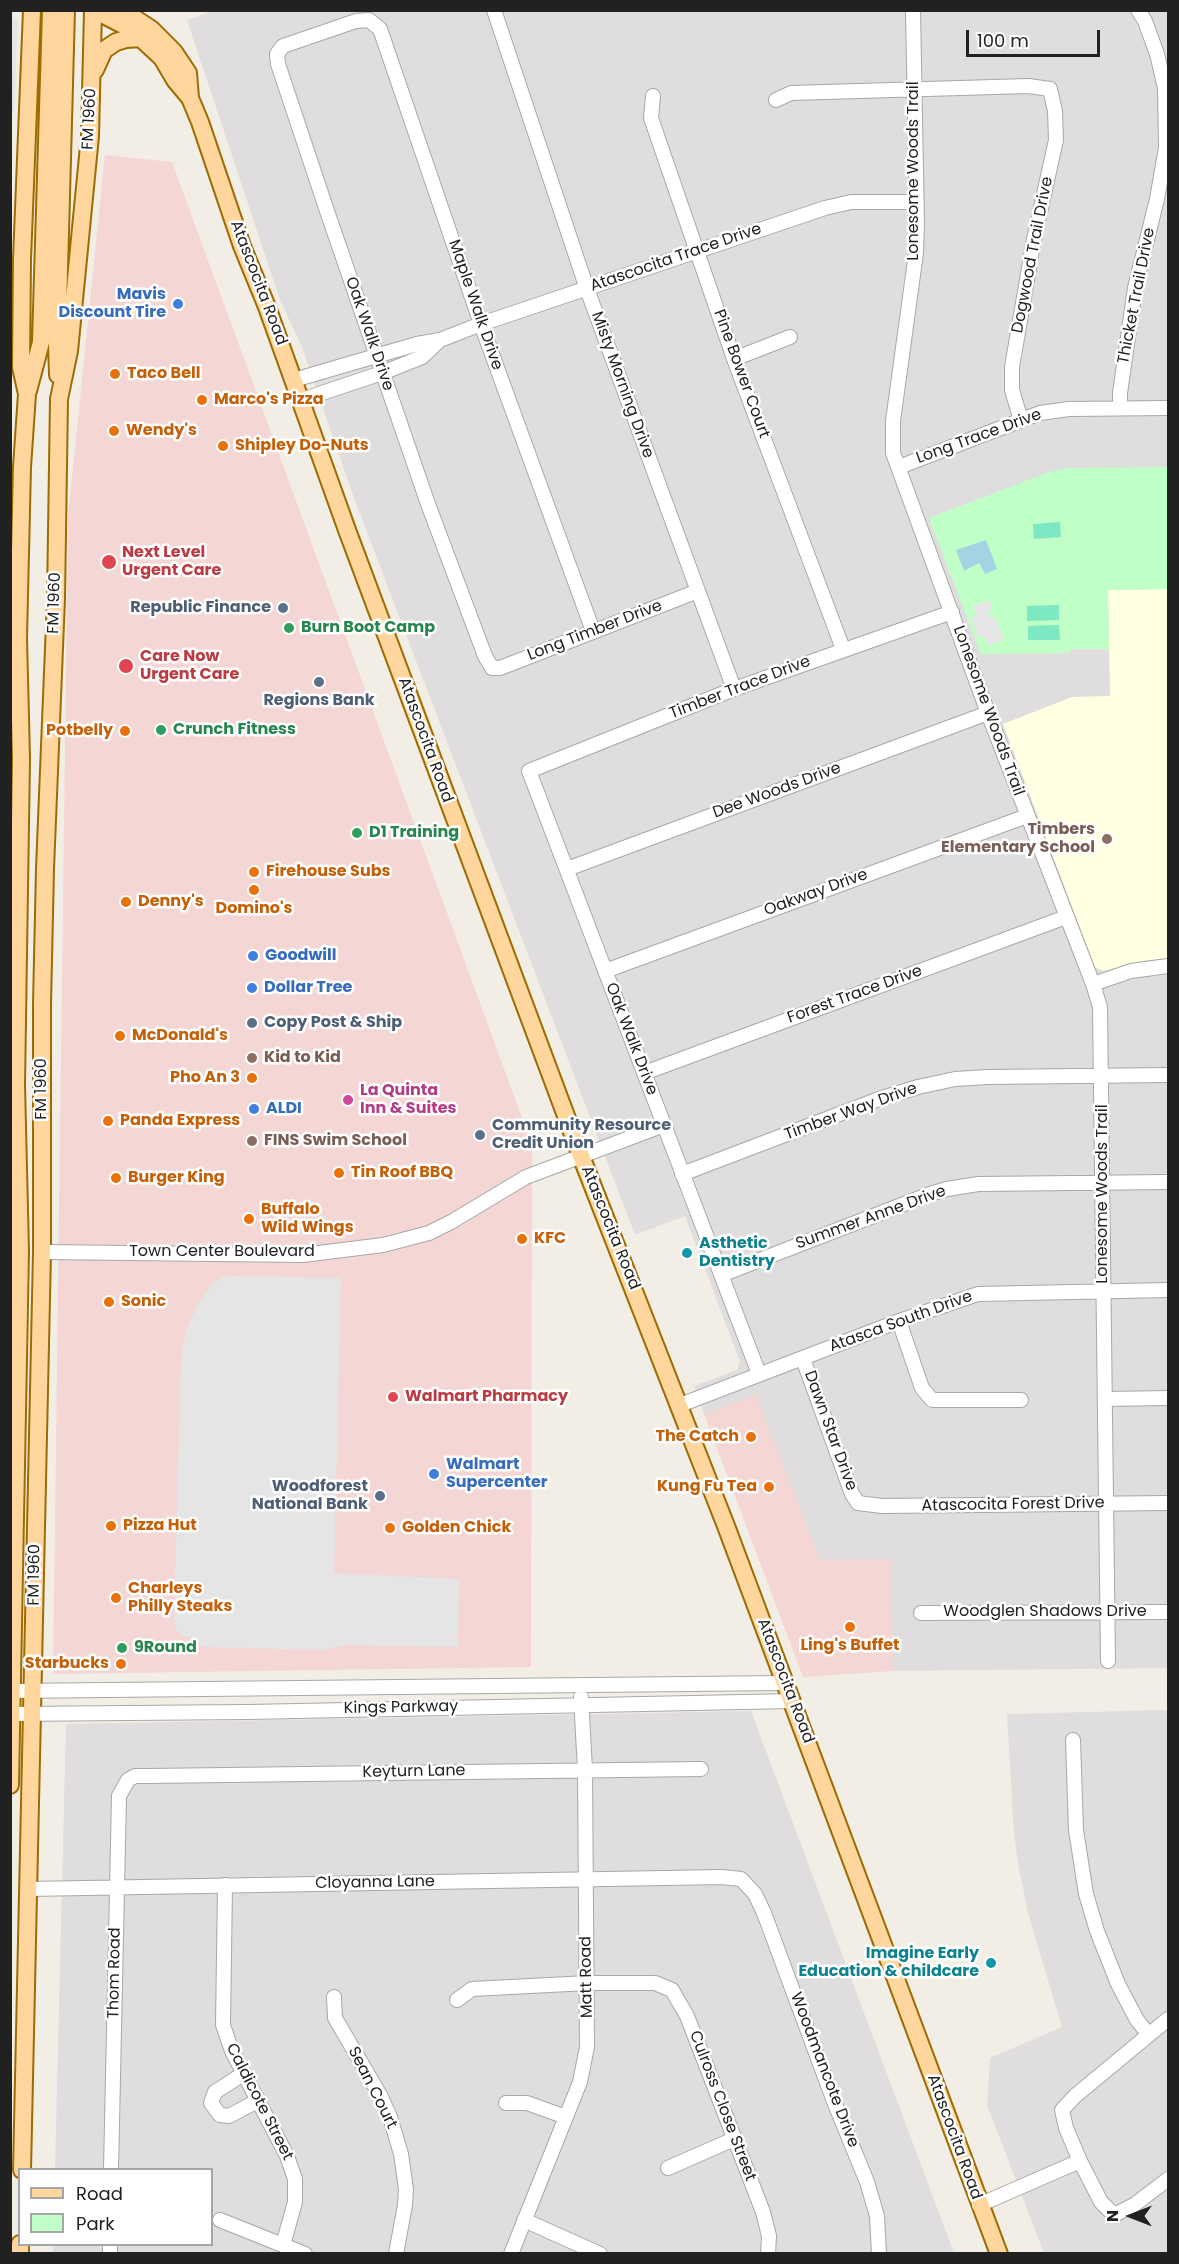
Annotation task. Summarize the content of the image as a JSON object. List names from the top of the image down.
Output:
{
  "streets": {
    "main road": ["FM 1960", "Atascocita Road"],
    "street": [
      "Lonesome Woods Trail",
      "Dogwood Trail Drive",
      "Atascocita Trace Drive",
      "Thicket Trail Drive",
      "Maple Walk Drive",
      "Oak Walk Drive",
      "Pine Bower Court",
      "Misty Morning Drive",
      "Long Trace Drive",
      "Long Timber Drive",
      "Timber Trace Drive",
      "Dee Woods Drive",
      "Oakway Drive",
      "Forest Trace Drive",
      "Timber Way Drive",
      "Summer Anne Drive",
      "Town Center Boulevard",
      "Atasca South Drive",
      "Dawn Star Drive",
      "Atascocita Forest Drive",
      "Woodglen Shadows Drive",
      "Kings Parkway",
      "Keyturn Lane",
      "Cloyanna Lane",
      "Thom Road",
      "Matt Road",
      "Woodmancote Drive",
      "Sean Court",
      "Caldicote Street",
      "Culross Close Street"
    ]
  },
  "crossings": [
    ["FM 1960", "Atascocita Road"],
    ["FM 1960", "Town Center Boulevard"],
    ["FM 1960", "Kings Parkway"],
    ["FM 1960", "Cloyanna Lane"],
    ["Lonesome Woods Trail", "Dogwood Trail Drive"],
    ["Lonesome Woods Trail", "Atascocita Trace Drive"],
    ["Lonesome Woods Trail", "Long Trace Drive"],
    ["Lonesome Woods Trail", "Timber Trace Drive"],
    ["Lonesome Woods Trail", "Dee Woods Drive"],
    ["Lonesome Woods Trail", "Oakway Drive"],
    ["Lonesome Woods Trail", "Forest Trace Drive"],
    ["Lonesome Woods Trail", "Timber Way Drive"],
    ["Lonesome Woods Trail", "Summer Anne Drive"],
    ["Lonesome Woods Trail", "Atasca South Drive"],
    ["Lonesome Woods Trail", "Atascocita Forest Drive"],
    ["Lonesome Woods Trail", "Woodglen Shadows Drive"],
    ["Dogwood Trail Drive", "Long Trace Drive"],
    ["Atascocita Trace Drive", "Atascocita Road"],
    ["Atascocita Trace Drive", "Maple Walk Drive"],
    ["Atascocita Trace Drive", "Oak Walk Drive"],
    ["Atascocita Trace Drive", "Pine Bower Court"],
    ["Atascocita Trace Drive", "Misty Morning Drive"],
    ["Atascocita Road", "Town Center Boulevard"],
    ["Atascocita Road", "Atasca South Drive"],
    ["Atascocita Road", "Kings Parkway"],
    ["Thicket Trail Drive", "Long Trace Drive"],
    ["Maple Walk Drive", "Oak Walk Drive"],
    ["Maple Walk Drive", "Long Timber Drive"],
    ["Oak Walk Drive", "Long Timber Drive"],
    ["Oak Walk Drive", "Timber Trace Drive"],
    ["Oak Walk Drive", "Dee Woods Drive"],
    ["Oak Walk Drive", "Oakway Drive"],
    ["Oak Walk Drive", "Forest Trace Drive"],
    ["Oak Walk Drive", "Timber Way Drive"],
    ["Oak Walk Drive", "Summer Anne Drive"],
    ["Oak Walk Drive", "Town Center Boulevard"],
    ["Oak Walk Drive", "Atasca South Drive"],
    ["Pine Bower Court", "Timber Trace Drive"],
    ["Misty Morning Drive", "Long Timber Drive"],
    ["Misty Morning Drive", "Timber Trace Drive"],
    ["Atasca South Drive", "Dawn Star Drive"],
    ["Dawn Star Drive", "Atascocita Forest Drive"],
    ["Kings Parkway", "Matt Road"],
    ["Keyturn Lane", "Thom Road"],
    ["Keyturn Lane", "Matt Road"],
    ["Cloyanna Lane", "Thom Road"],
    ["Cloyanna Lane", "Matt Road"],
    ["Cloyanna Lane", "Woodmancote Drive"],
    ["Cloyanna Lane", "Caldicote Street"],
    ["Matt Road", "Culross Close Street"]
  ],
  "places": [
    "Mavis Discount Tire",
    "Taco Bell",
    "Marco's Pizza",
    "Wendy's",
    "Shipley Do-Nuts",
    "Next Level Urgent Care",
    "Republic Finance",
    "Burn Boot Camp",
    "Care Now Urgent Care",
    "Regions Bank",
    "Crunch Fitness",
    "Potbelly",
    "D1 Training",
    "Timbers Elementary School",
    "Firehouse Subs",
    "Domino's",
    "Denny's",
    "Goodwill",
    "Dollar Tree",
    "Copy Post & Ship",
    "McDonald's",
    "Kid to Kid",
    "Pho An 3",
    "La Quinta Inn & Suites",
    "ALDI",
    "Panda Express",
    "Community Resource Credit Union",
    "FINS Swim School",
    "Tin Roof BBQ",
    "Burger King",
    "Buffalo Wild Wings",
    "KFC",
    "Asthetic Dentistry",
    "Sonic",
    "Walmart Pharmacy",
    "The Catch",
    "Walmart Supercenter",
    "Kung Fu Tea",
    "Woodforest National Bank",
    "Pizza Hut",
    "Golden Chick",
    "Charleys Philly Steaks",
    "Ling's Buffet",
    "9Round",
    "Starbucks",
    "Imagine Early Education & childcare"
  ],
  "legend": ["Road", "Park"],
  "scale_bar": "100 m",
  "north": "left"
}
